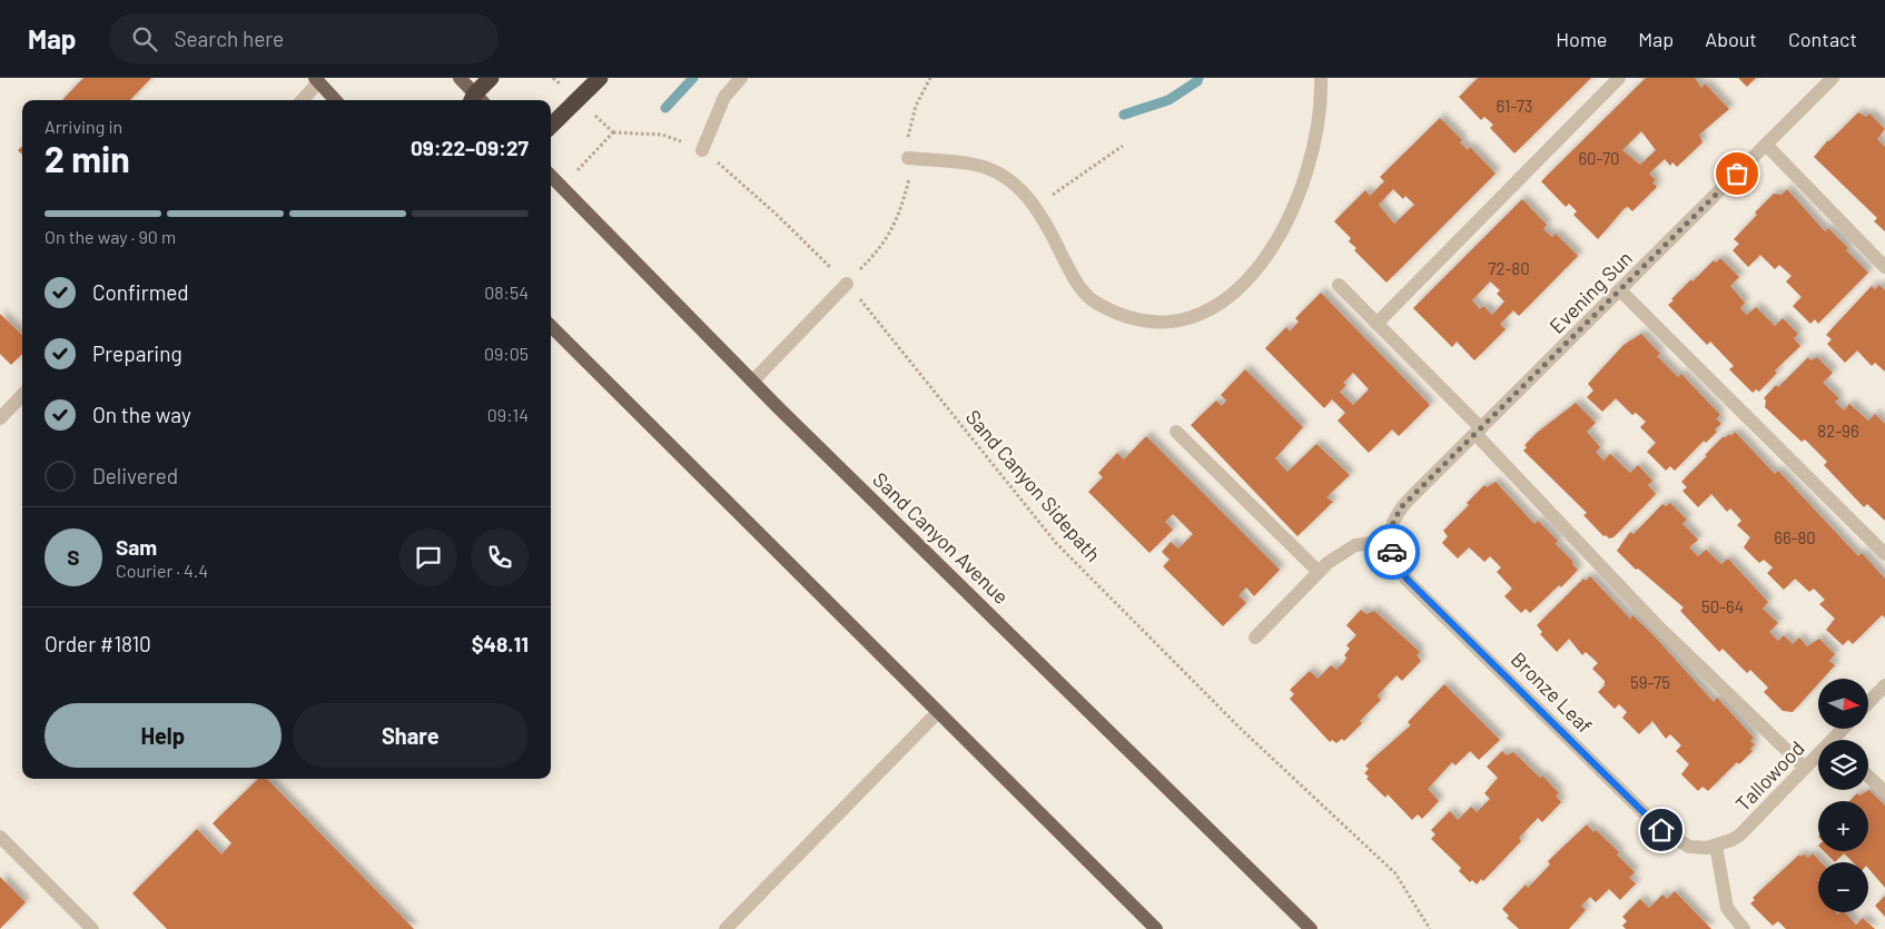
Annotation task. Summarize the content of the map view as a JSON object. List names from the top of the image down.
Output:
{
  "streets": {
    "main road": ["Sand Canyon Avenue"],
    "street": ["Evening Sun", "Bronze Leaf", "Tallowood"],
    "path": ["Sand Canyon Sidepath"]
  },
  "crossings": [
    ["Evening Sun", "Bronze Leaf"],
    ["Sand Canyon Sidepath", "Sand Canyon Avenue"],
    ["Bronze Leaf", "Tallowood"]
  ],
  "house_numbers": [
    "61-73",
    "60-70",
    "72-80",
    "82-96",
    "66-80",
    "50-64",
    "59-75"
  ],
  "north": "right",
  "page": {
    "header": "Map",
    "search": "Search here",
    "nav": [
      "Home",
      "Map",
      "About",
      "Contact"
    ],
    "heading": ["2 min", "Arriving in", "09:22–09:27"],
    "panel": [
      "Sam",
      "Courier · 4.4",
      "Order #1810",
      "$48.11"
    ],
    "bar": "On the way · 90 m",
    "list": [
      ["Confirmed", "08:54"],
      ["Preparing", "09:05"],
      ["On the way", "09:14"],
      "Delivered"
    ],
    "round": "S",
    "map_buttons": ["+", "−"],
    "buttons": ["Help", "Share"]
  }
}
